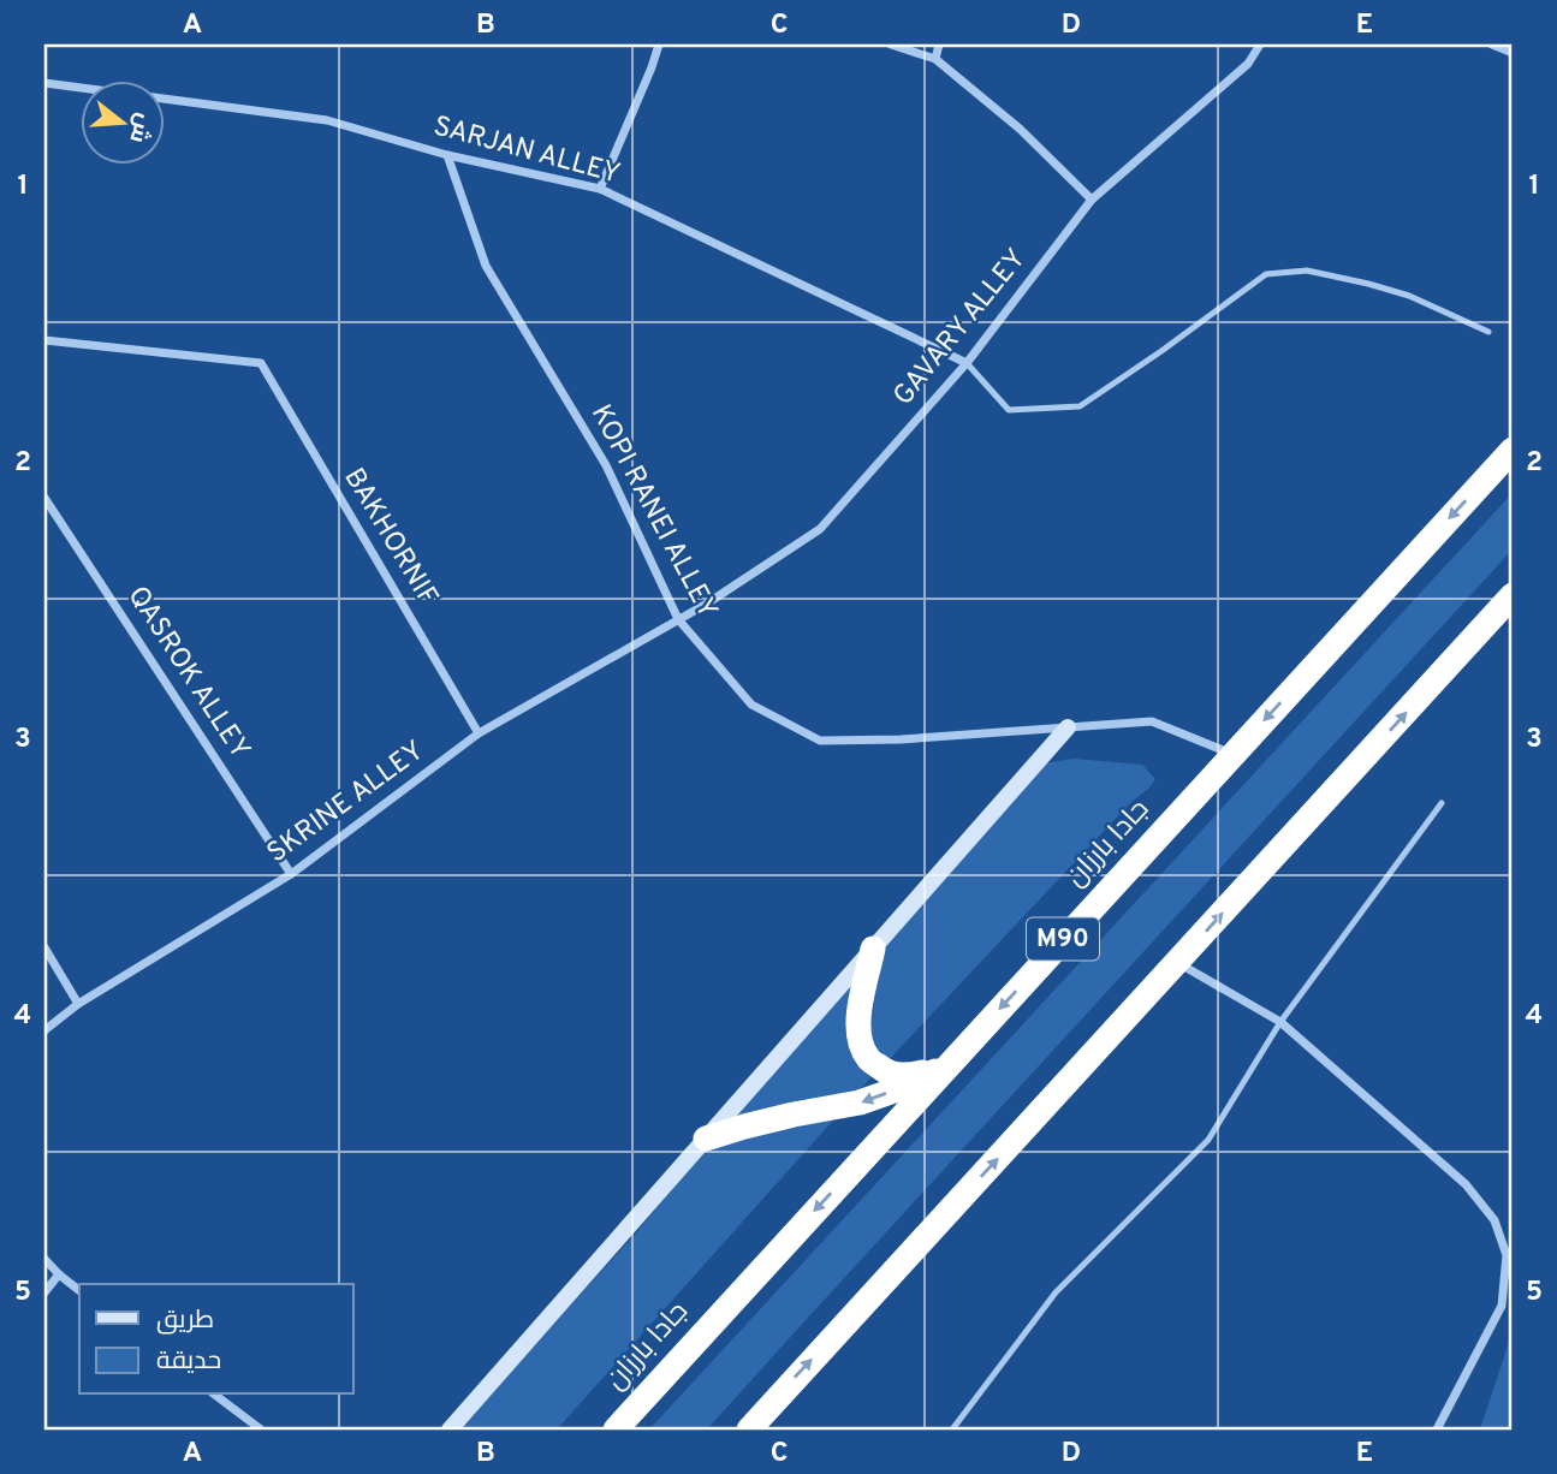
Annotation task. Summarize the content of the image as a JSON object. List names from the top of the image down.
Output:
{
  "streets": {
    "highway": ["جادا بارزان", "M90"],
    "street": [
      "SARJAN ALLEY",
      "GAVARY ALLEY",
      "KOPI RANEI ALLEY",
      "BAKHORNIF",
      "QASROK ALLEY",
      "SKRINE ALLEY"
    ]
  },
  "crossings": [
    ["SARJAN ALLEY", "GAVARY ALLEY"],
    ["SARJAN ALLEY", "KOPI RANEI ALLEY"],
    ["GAVARY ALLEY", "KOPI RANEI ALLEY"],
    ["GAVARY ALLEY", "SKRINE ALLEY"],
    ["KOPI RANEI ALLEY", "SKRINE ALLEY"],
    ["KOPI RANEI ALLEY", "جادا بارزان"],
    ["BAKHORNIF", "SKRINE ALLEY"],
    ["QASROK ALLEY", "SKRINE ALLEY"]
  ],
  "legend": ["طريق", "حديقة"],
  "north": "right",
  "grid": {
    "columns": [
      "A",
      "B",
      "C",
      "D",
      "E"
    ],
    "rows": [
      "1",
      "2",
      "3",
      "4",
      "5"
    ]
  }
}
